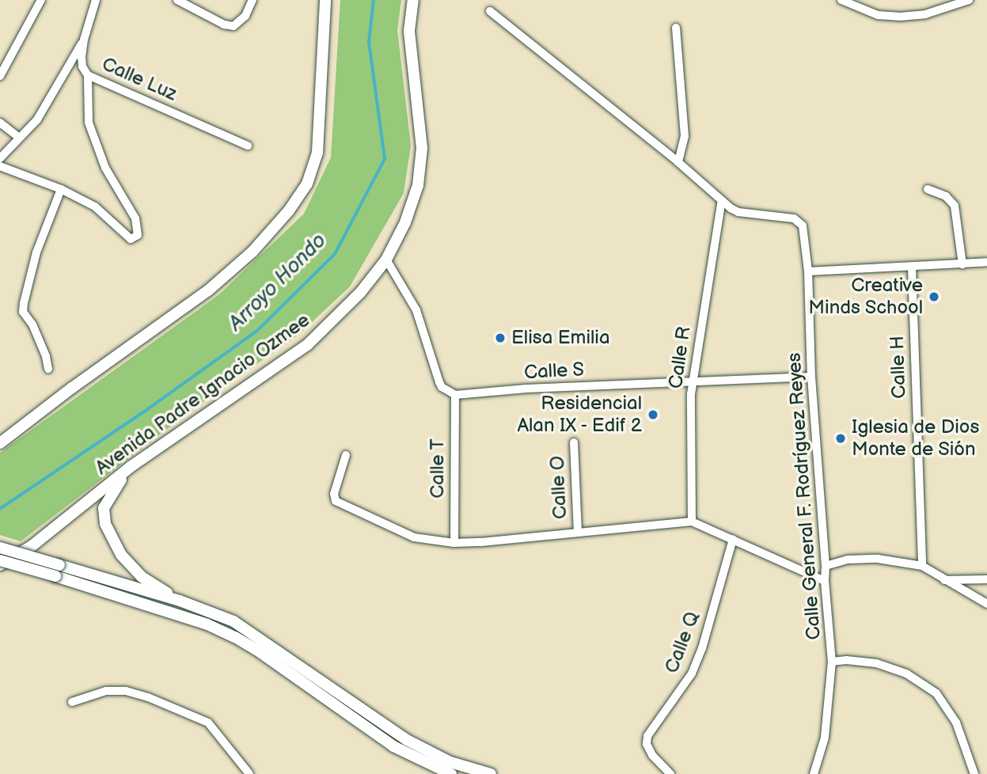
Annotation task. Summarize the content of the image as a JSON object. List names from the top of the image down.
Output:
{
  "streets": {
    "street": [
      "Calle Luz",
      "Calle R",
      "Calle H",
      "Calle S",
      "Avenida Padre Ignacio Ozmee",
      "Calle T",
      "Calle O",
      "Calle General F. Rodríguez Reyes",
      "Calle Q"
    ]
  },
  "crossings": [
    ["Calle R", "Calle S"],
    ["Calle R", "Calle General F. Rodríguez Reyes"],
    ["Calle S", "Calle T"],
    ["Calle S", "Calle General F. Rodríguez Reyes"]
  ],
  "water": ["Arroyo Hondo"],
  "places": [
    "Creative Minds School",
    "Elisa Emilia",
    "Residencial Alan IX - Edif 2",
    "Iglesia de Dios Monte de Sión"
  ]
}
